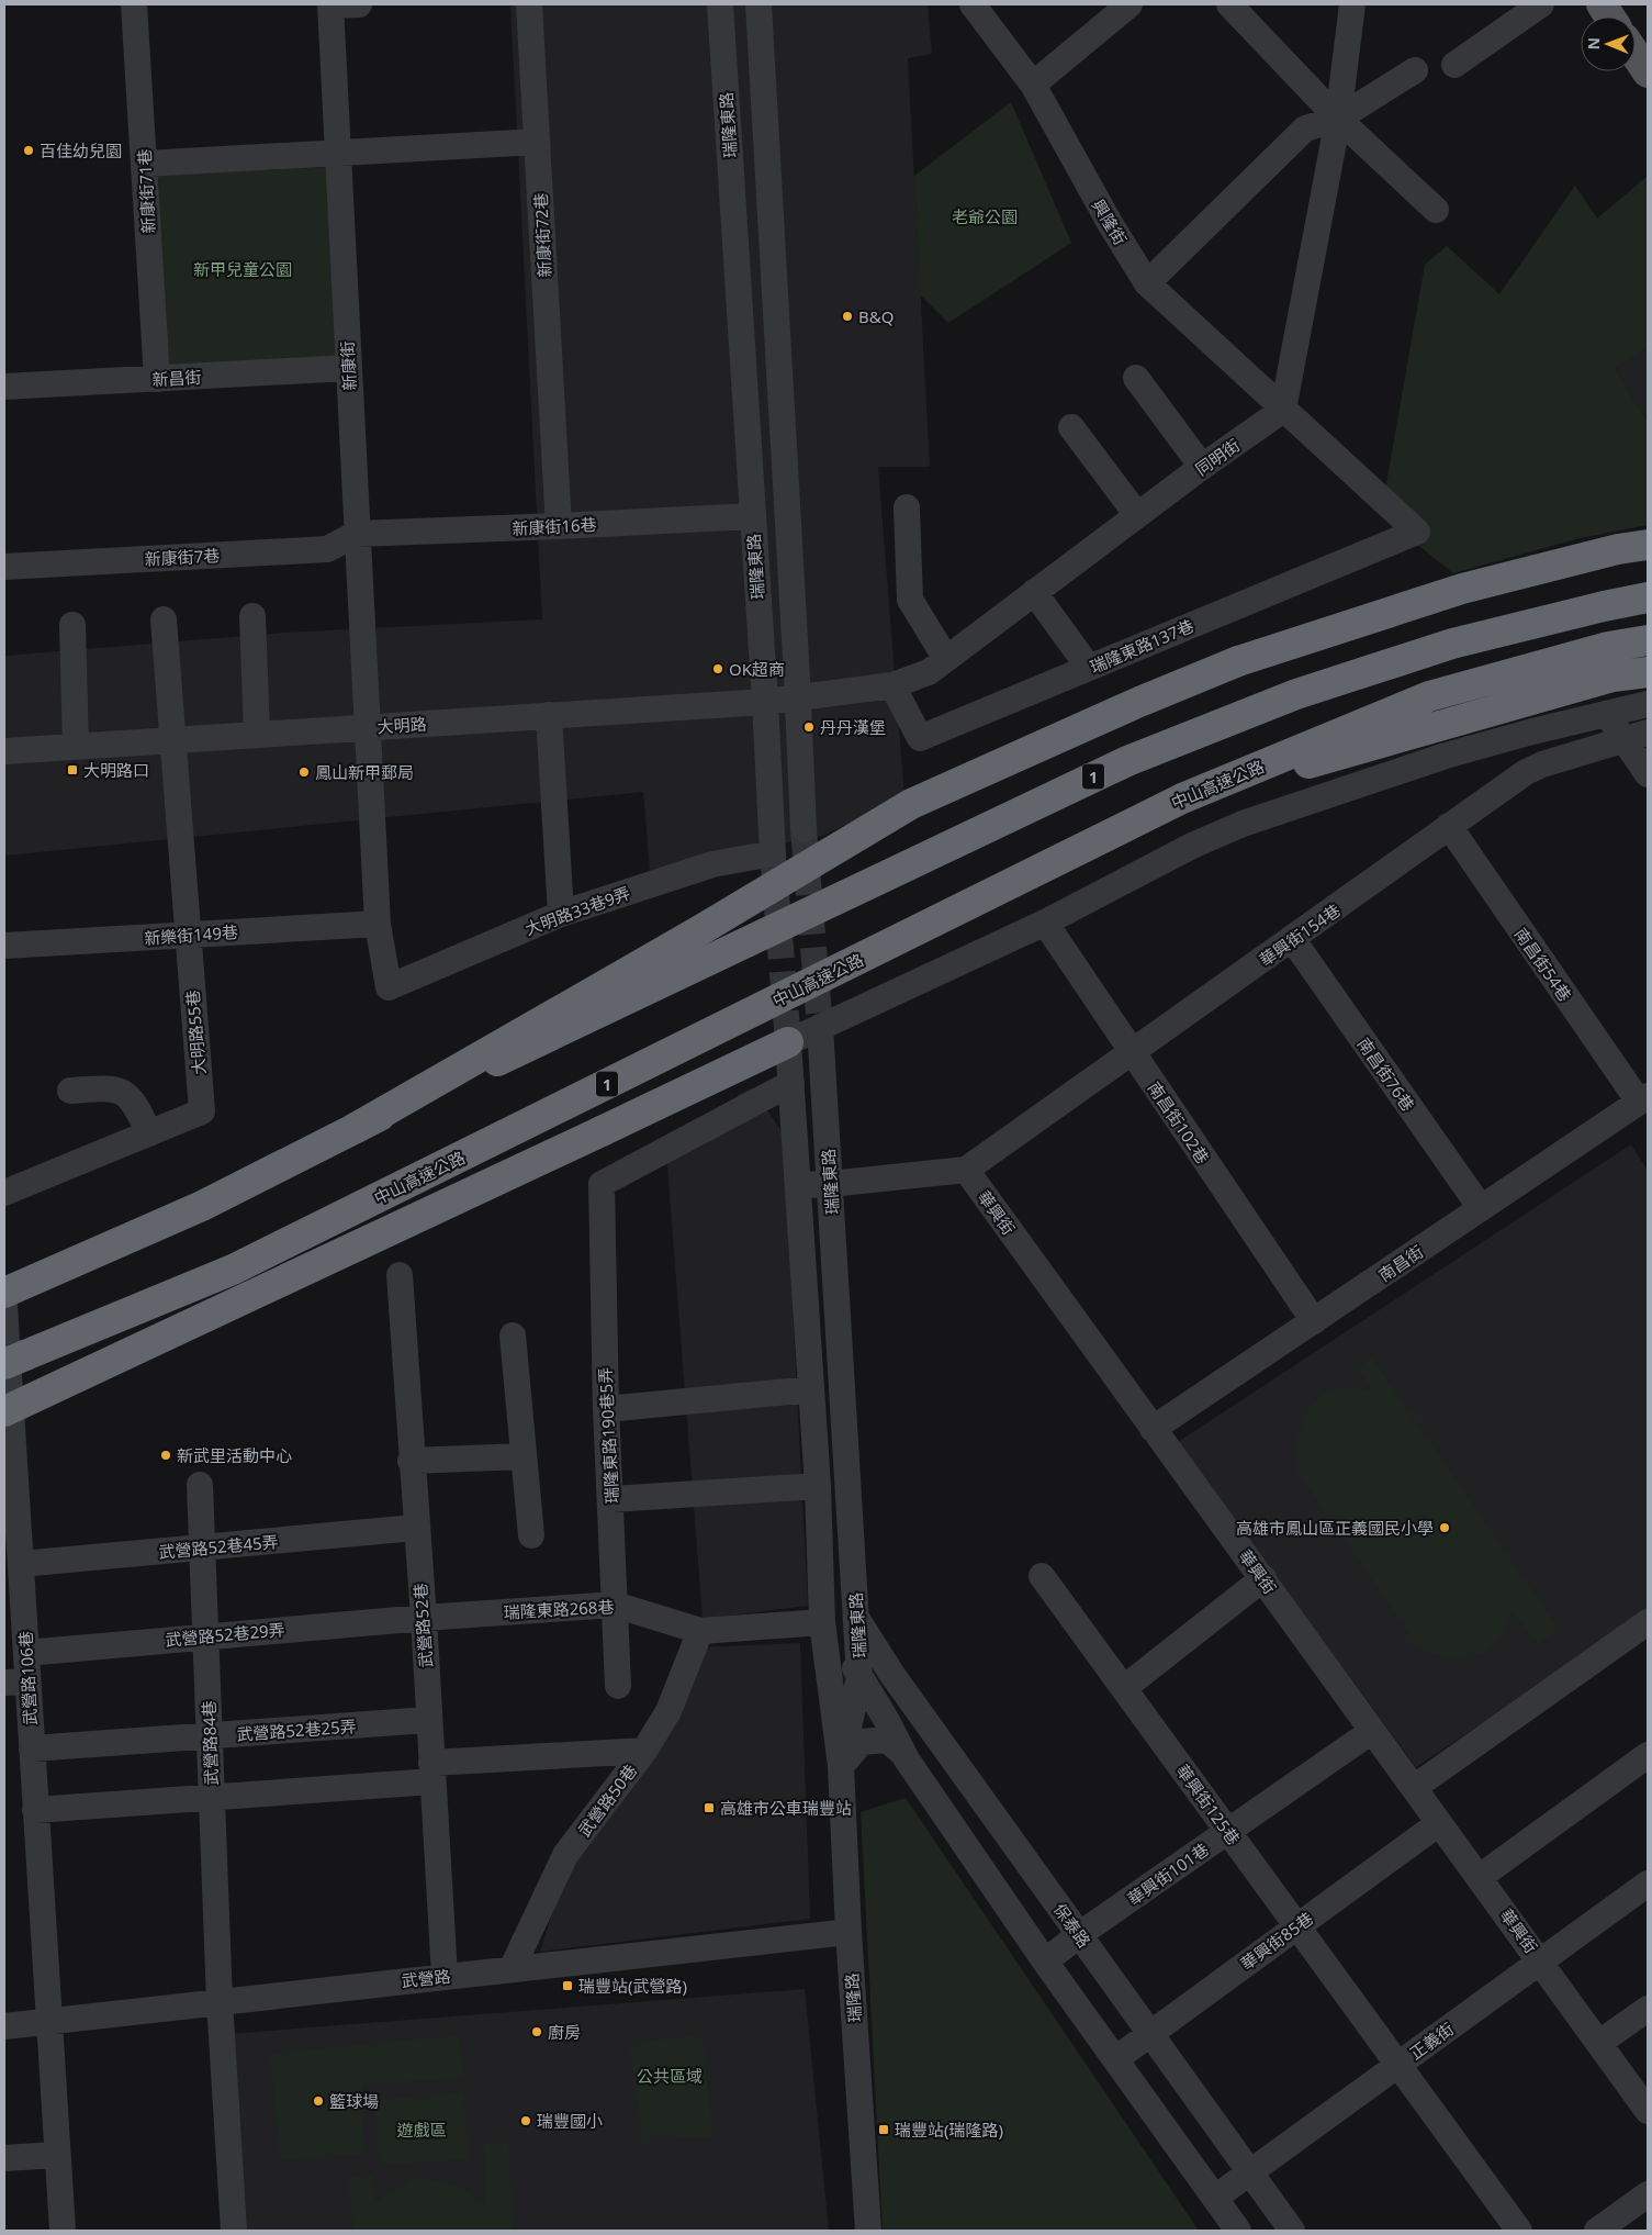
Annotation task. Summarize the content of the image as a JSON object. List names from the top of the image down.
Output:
{
  "streets": {
    "highway": ["1", "中山高速公路"],
    "street": [
      "瑞隆東路",
      "新康街71巷",
      "興隆街",
      "新康街72巷",
      "新康街",
      "新昌街",
      "同明街",
      "新康街16巷",
      "新康街7巷",
      "瑞隆東路137巷",
      "大明路",
      "大明路33巷9弄",
      "新樂街149巷",
      "華興街154巷",
      "南昌街54巷",
      "大明路55巷",
      "南昌街76巷",
      "南昌街102巷",
      "華興街",
      "南昌街",
      "瑞隆東路190巷5弄",
      "武營路52巷45弄",
      "瑞隆東路268巷",
      "武營路52巷",
      "武營路52巷29弄",
      "武營路106巷",
      "武營路52巷25弄",
      "武營路84巷",
      "武營路50巷",
      "華興街125巷",
      "華興街101巷",
      "保泰路",
      "華興街85巷",
      "武營路",
      "瑞隆路",
      "正義街"
    ]
  },
  "crossings": [
    ["瑞隆東路", "新康街16巷"],
    ["瑞隆東路", "大明路"],
    ["瑞隆東路", "大明路33巷9弄"],
    ["瑞隆東路", "瑞隆東路190巷5弄"],
    ["瑞隆東路", "瑞隆東路268巷"],
    ["瑞隆東路", "保泰路"],
    ["瑞隆東路", "瑞隆路"],
    ["新康街71巷", "新昌街"],
    ["興隆街", "同明街"],
    ["興隆街", "瑞隆東路137巷"],
    ["新康街72巷", "新康街16巷"],
    ["新康街", "新昌街"],
    ["新康街", "新康街16巷"],
    ["新康街", "新康街7巷"],
    ["新康街", "大明路"],
    ["新康街", "大明路33巷9弄"],
    ["新康街", "新樂街149巷"],
    ["同明街", "瑞隆東路137巷"],
    ["同明街", "大明路"],
    ["新康街16巷", "新康街7巷"],
    ["大明路", "大明路55巷"],
    ["1", "武營路106巷"],
    ["中山高速公路", "武營路106巷"],
    ["新樂街149巷", "大明路55巷"],
    ["華興街154巷", "南昌街54巷"],
    ["華興街154巷", "南昌街76巷"],
    ["華興街154巷", "南昌街102巷"],
    ["華興街154巷", "華興街"],
    ["南昌街54巷", "南昌街"],
    ["南昌街76巷", "南昌街"],
    ["南昌街102巷", "南昌街"],
    ["華興街", "南昌街"],
    ["華興街", "華興街101巷"],
    ["華興街", "華興街85巷"],
    ["華興街", "正義街"],
    ["瑞隆東路190巷5弄", "瑞隆東路268巷"],
    ["武營路52巷45弄", "武營路52巷"],
    ["武營路52巷45弄", "武營路106巷"],
    ["武營路52巷45弄", "武營路84巷"],
    ["瑞隆東路268巷", "武營路52巷"],
    ["瑞隆東路268巷", "武營路52巷29弄"],
    ["瑞隆東路268巷", "武營路50巷"],
    ["瑞隆東路268巷", "瑞隆路"],
    ["武營路52巷", "武營路52巷29弄"],
    ["武營路52巷", "武營路52巷25弄"],
    ["武營路52巷", "武營路"],
    ["武營路52巷29弄", "武營路106巷"],
    ["武營路52巷29弄", "武營路84巷"],
    ["武營路106巷", "武營路52巷25弄"],
    ["武營路106巷", "武營路"],
    ["武營路52巷25弄", "武營路84巷"],
    ["武營路84巷", "武營路"],
    ["武營路50巷", "武營路"],
    ["華興街125巷", "華興街101巷"],
    ["華興街125巷", "華興街85巷"],
    ["華興街125巷", "正義街"],
    ["華興街101巷", "保泰路"],
    ["保泰路", "華興街85巷"],
    ["保泰路", "正義街"],
    ["武營路", "瑞隆路"]
  ],
  "parks": [
    "老爺公園",
    "新甲兒童公園",
    "公共區域",
    "遊戲區"
  ],
  "places": {
    "other": [
      "百佳幼兒園",
      "B&Q",
      "OK超商",
      "丹丹漢堡",
      "鳳山新甲郵局",
      "新武里活動中心",
      "高雄市鳳山區正義國民小學",
      "廚房",
      "籃球場",
      "瑞豐國小"
    ],
    "transit": [
      "大明路口",
      "高雄市公車瑞豐站",
      "瑞豐站(武營路)",
      "瑞豐站(瑞隆路)"
    ]
  },
  "north": "left"
}
